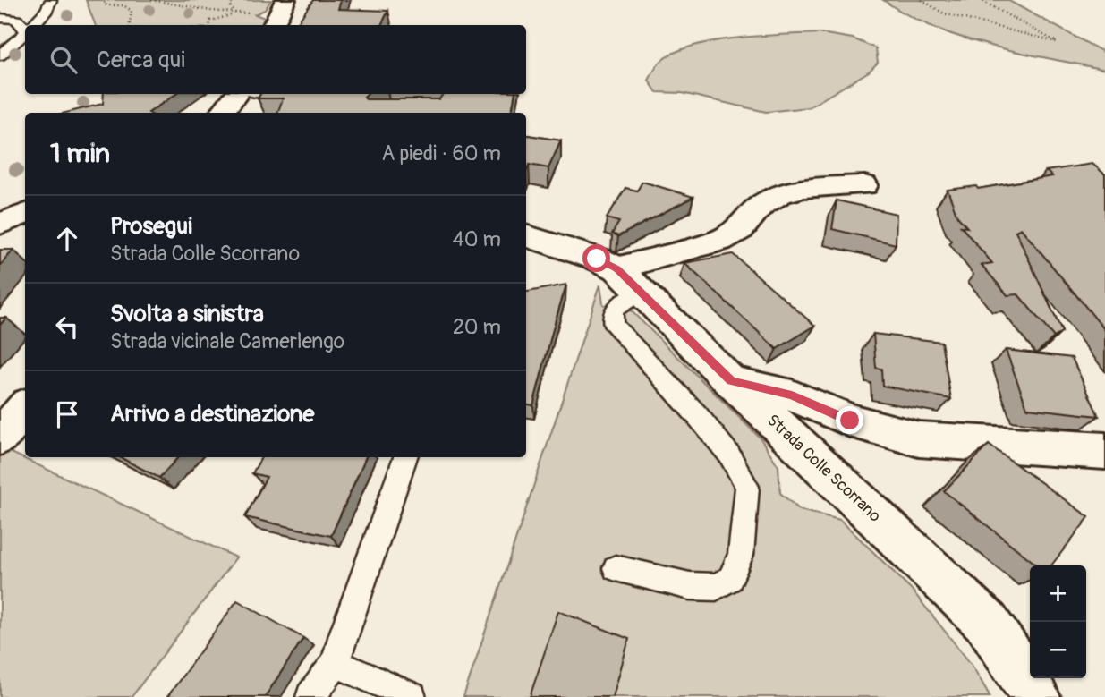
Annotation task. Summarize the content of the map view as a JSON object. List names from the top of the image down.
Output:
{
  "streets": {
    "street": ["Strada Colle Scorrano"]
  },
  "page": {
    "search": "Cerca qui",
    "heading": ["1 min", "A piedi · 60 m"],
    "list": [
      ["Prosegui", "Strada Colle Scorrano", "40 m"],
      ["Svolta a sinistra", "Strada vicinale Camerlengo", "20 m"],
      "Arrivo a destinazione"
    ],
    "map_buttons": ["+", "−"]
  }
}
